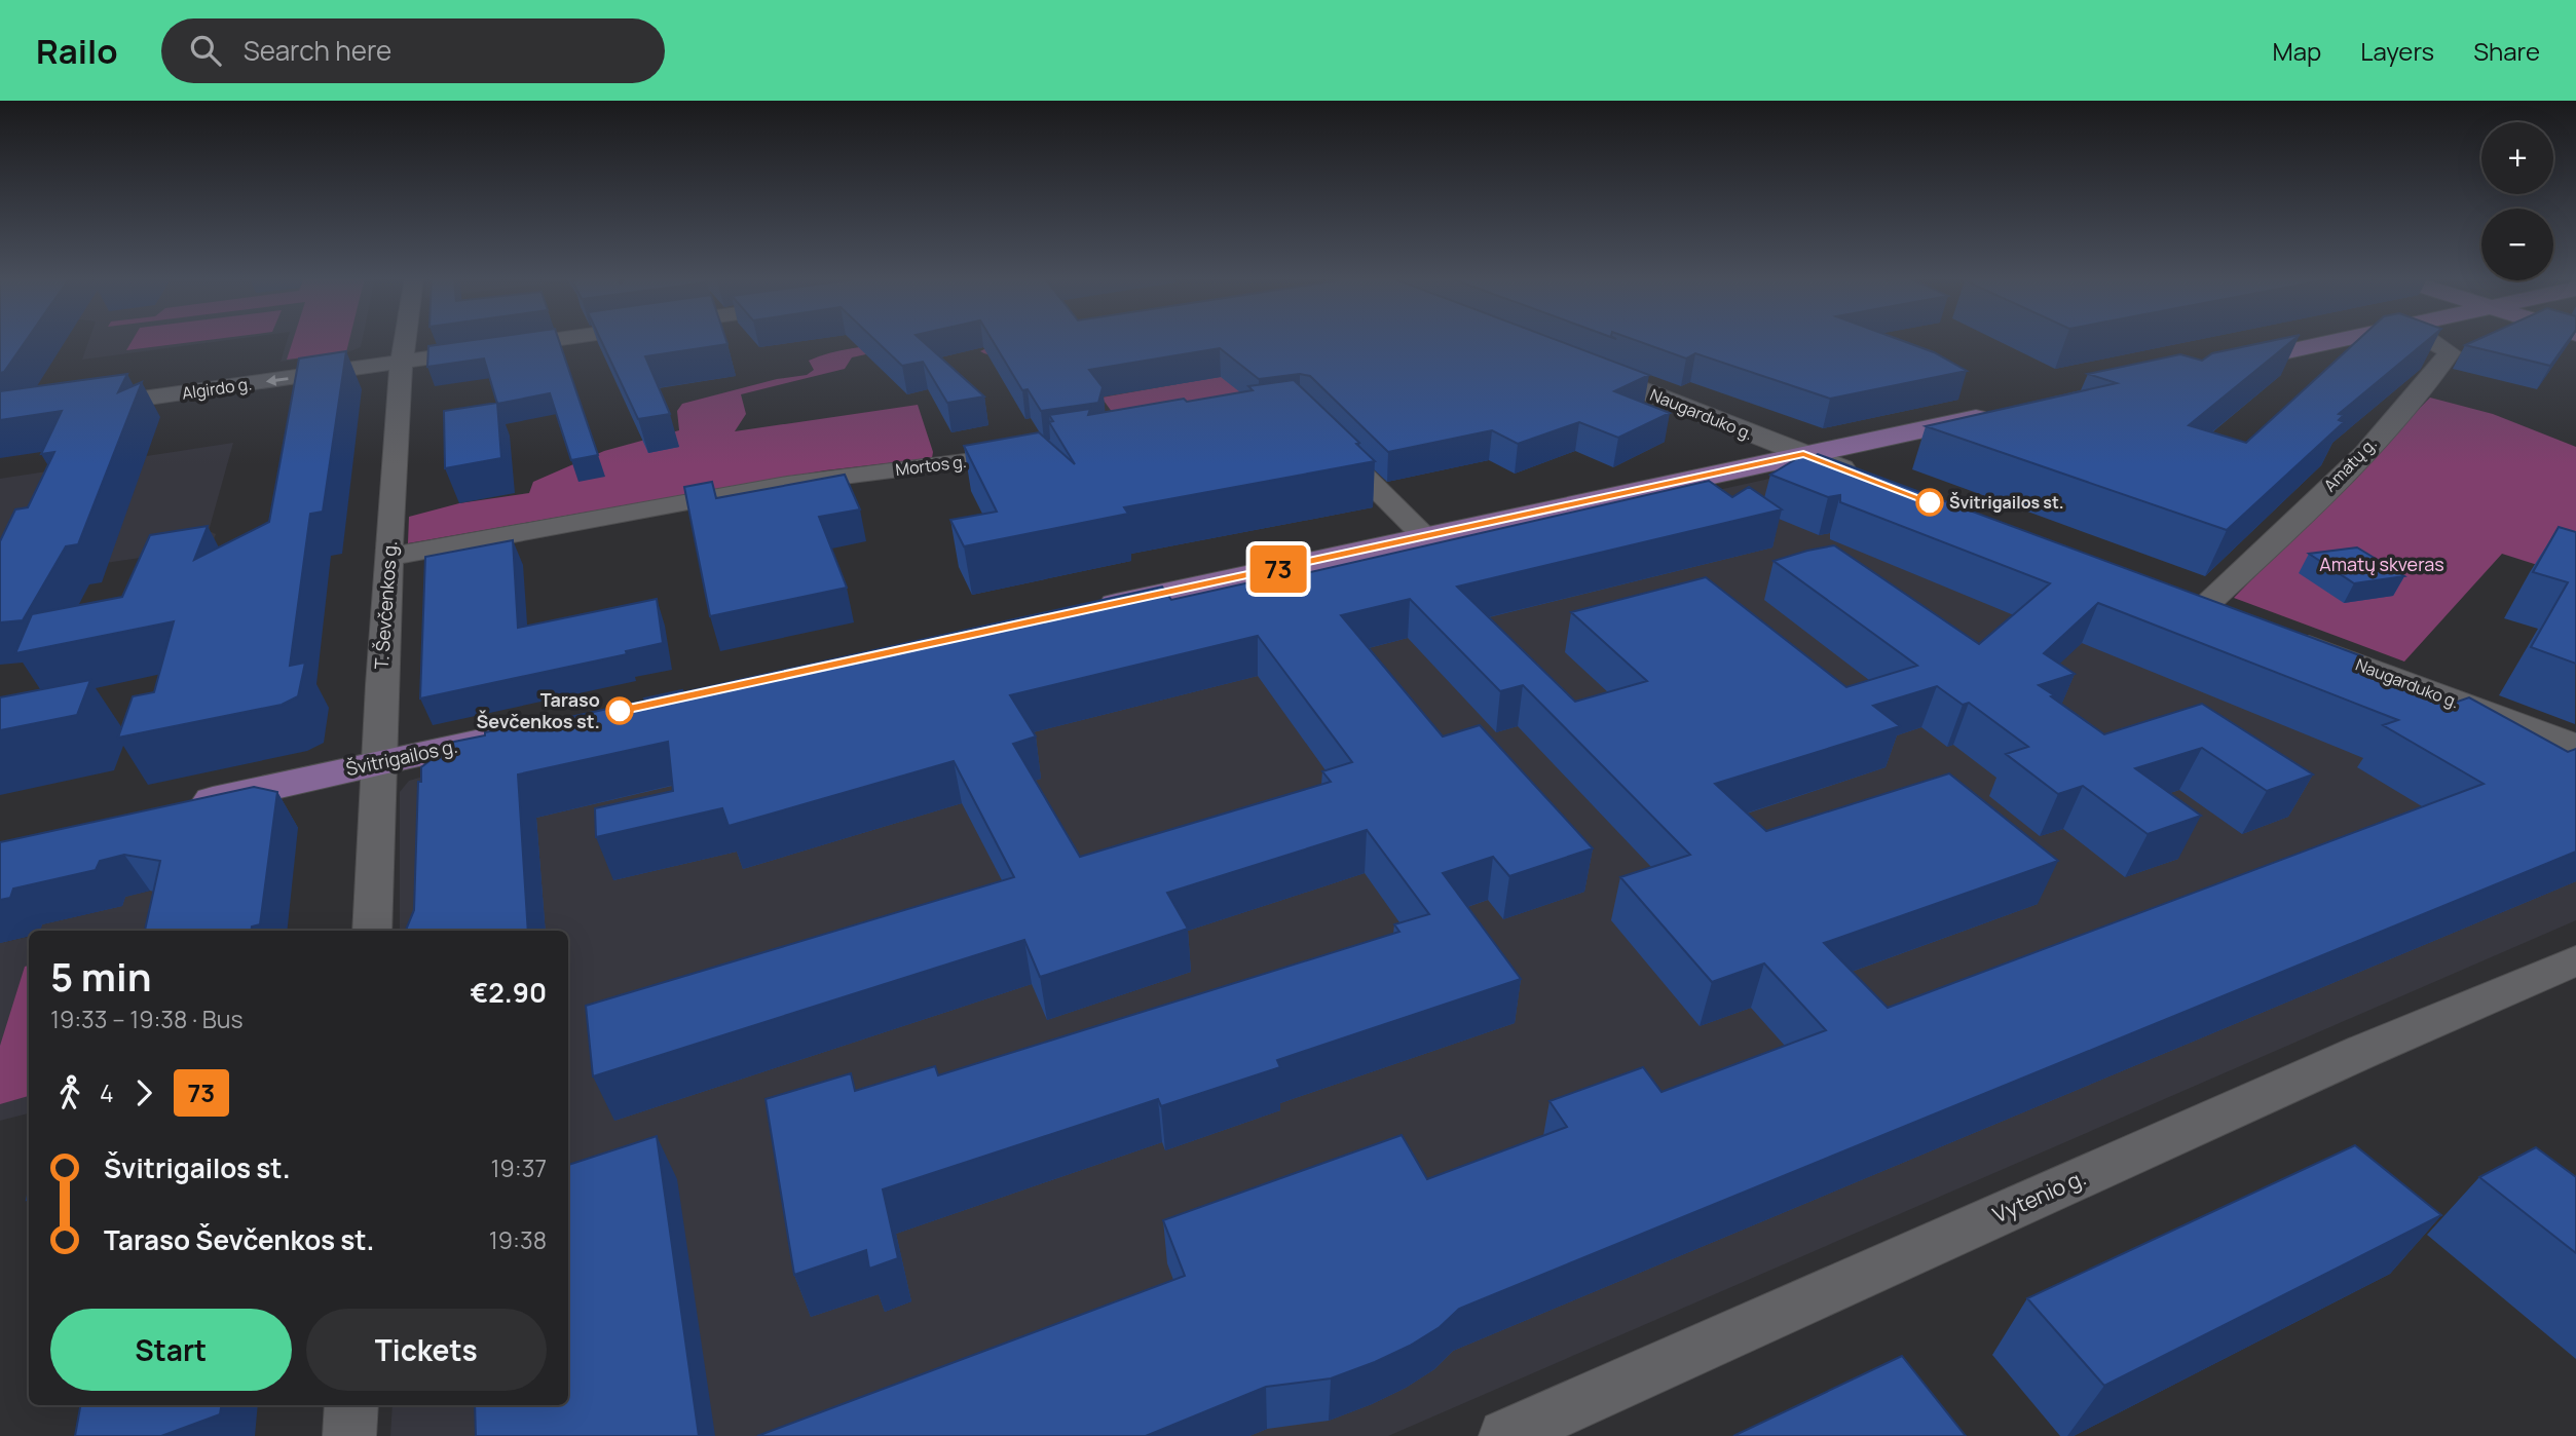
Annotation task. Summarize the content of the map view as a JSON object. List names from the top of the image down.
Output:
{
  "streets": {
    "main road": ["Naugarduko g.", "Švitrigailos g."],
    "street": [
      "Algirdo g.",
      "Amatų g.",
      "Mortos g.",
      "T. Ševčenkos g.",
      "Vytenio g."
    ]
  },
  "crossings": [
    ["Algirdo g.", "T. Ševčenkos g."],
    ["Mortos g.", "T. Ševčenkos g."],
    ["T. Ševčenkos g.", "Švitrigailos g."]
  ],
  "one_way": ["Algirdo g."],
  "parks": ["Amatų skveras"],
  "places": ["Švitrigailos st.", "Taraso Ševčenkos st."],
  "lines": ["bus line 73"],
  "page": {
    "header": "Railo",
    "search": "Search here",
    "nav": ["Map", "Layers", "Share"],
    "on_map": "73",
    "map_buttons": ["+", "−"],
    "heading": ["5 min", "19:33 – 19:38 · Bus", "€2.90"],
    "legs": ["4", "73"],
    "list": [
      {
        "name": "Švitrigailos st.",
        "value": "19:37"
      },
      {
        "name": "Taraso Ševčenkos st.",
        "value": "19:38"
      }
    ],
    "buttons": ["Start", "Tickets"]
  }
}
